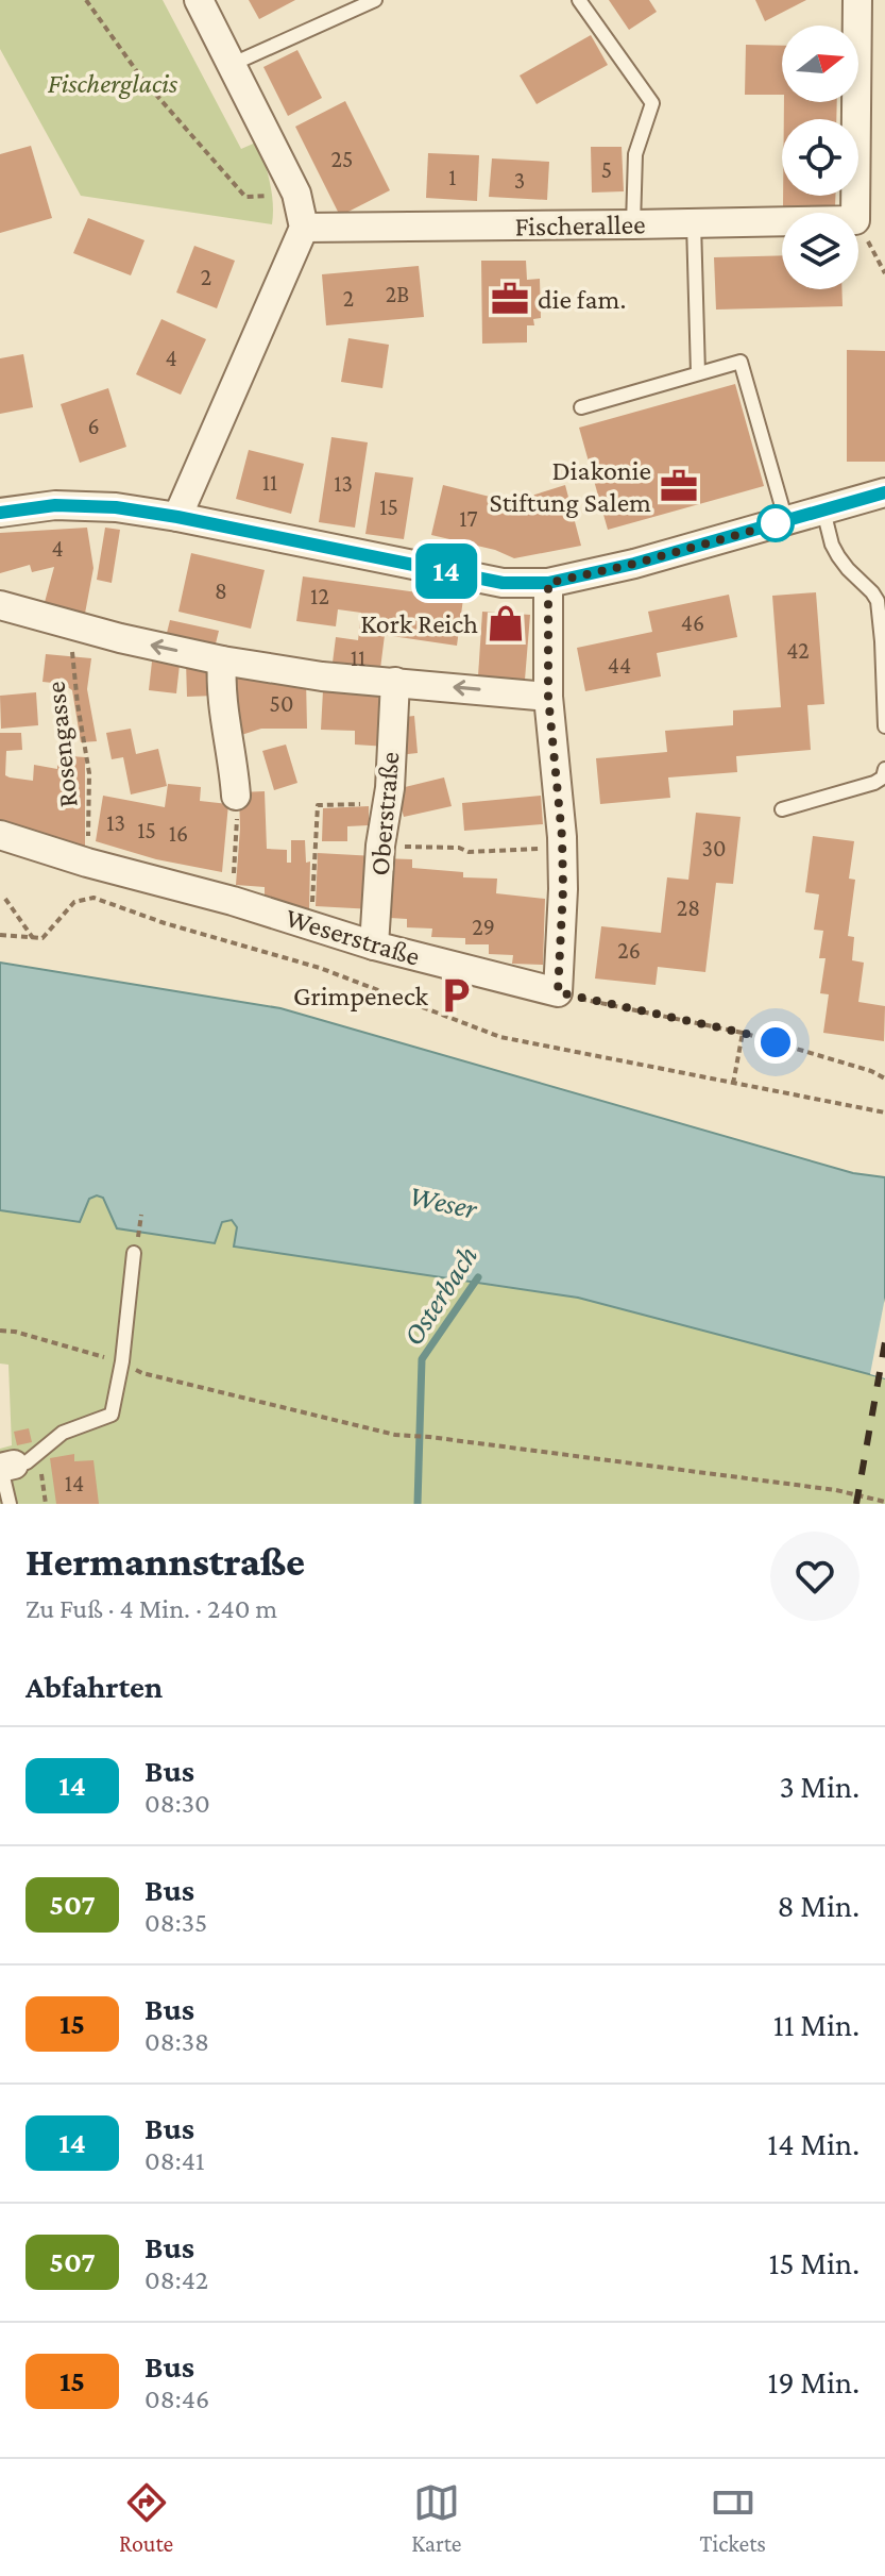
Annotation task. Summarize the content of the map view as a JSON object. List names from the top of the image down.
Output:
{
  "streets": {
    "street": ["Fischerallee", "Oberstraße", "Weserstraße"],
    "path": ["Rosengasse"]
  },
  "crossings": [
    ["Rosengasse", "Weserstraße"],
    ["Oberstraße", "Weserstraße"]
  ],
  "water": ["Weser", "Osterbach"],
  "parks": ["Fischerglacis"],
  "places": {
    "office": ["die fam.", "Diakonie Stiftung Salem"],
    "shop": ["Kork Reich"],
    "parking": ["Grimpeneck"]
  },
  "lines": ["bus line 14"],
  "house_numbers": [
    "25",
    "5",
    "1",
    "3",
    "2",
    "2B",
    "2",
    "4",
    "6",
    "11",
    "13",
    "15",
    "17",
    "4",
    "8",
    "12",
    "46",
    "42",
    "11",
    "44",
    "50",
    "13",
    "15",
    "16",
    "30",
    "28",
    "29",
    "26",
    "14"
  ],
  "north": "right",
  "page": {
    "on_map": "14",
    "heading": [
      ["Hermannstraße", "Zu Fuß · 4 Min. · 240 m"],
      "Abfahrten"
    ],
    "list": [
      {
        "mark": "14",
        "name": "Bus",
        "note": "08:30",
        "value": "3 Min."
      },
      {
        "mark": "507",
        "name": "Bus",
        "note": "08:35",
        "value": "8 Min."
      },
      {
        "mark": "15",
        "name": "Bus",
        "note": "08:38",
        "value": "11 Min."
      },
      {
        "mark": "14",
        "name": "Bus",
        "note": "08:41",
        "value": "14 Min."
      },
      {
        "mark": "507",
        "name": "Bus",
        "note": "08:42",
        "value": "15 Min."
      },
      {
        "mark": "15",
        "name": "Bus",
        "note": "08:46",
        "value": "19 Min."
      }
    ],
    "tabs": ["Route", "Karte", "Tickets"]
  }
}
